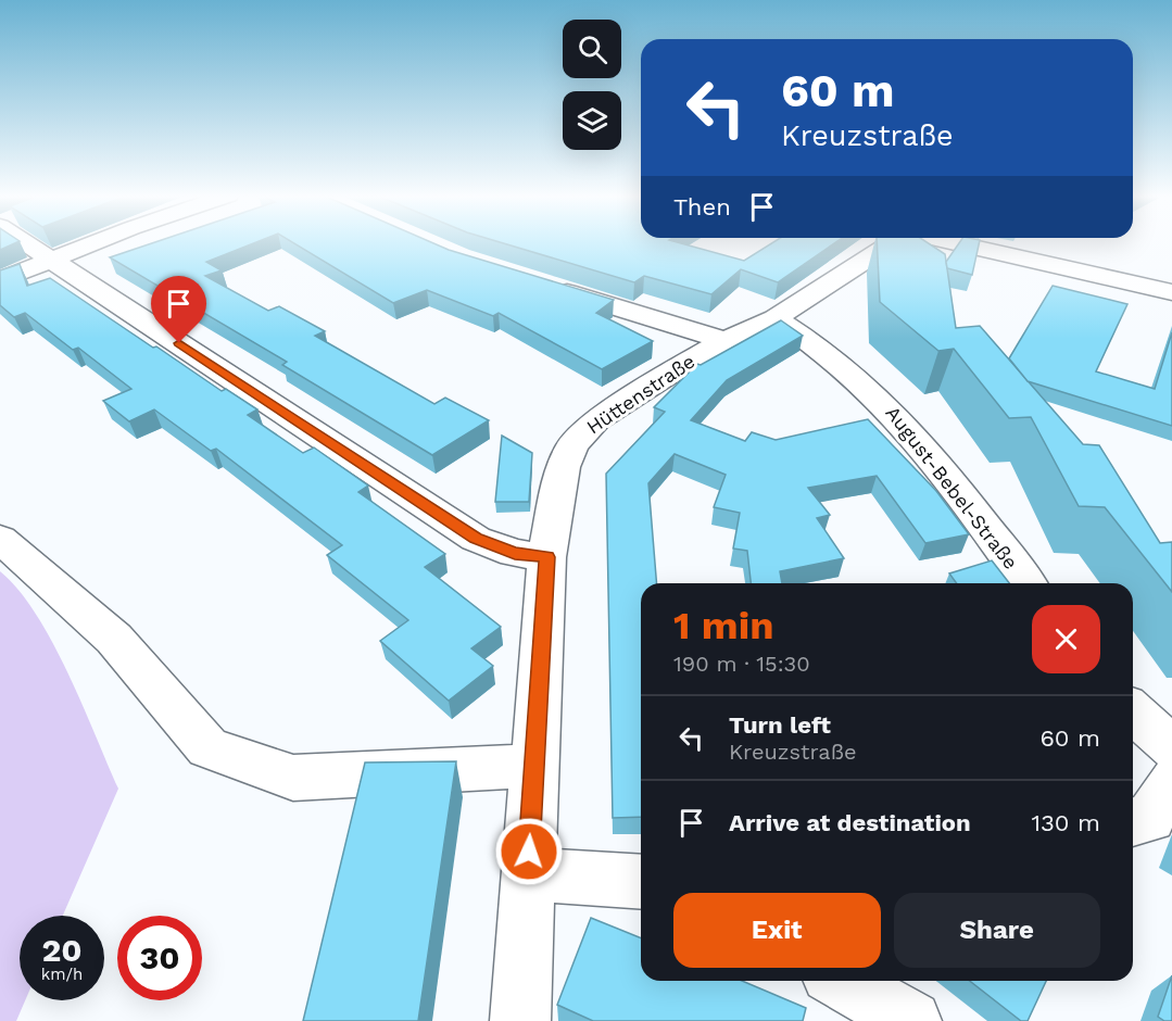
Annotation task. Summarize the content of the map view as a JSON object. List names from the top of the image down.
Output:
{
  "streets": {
    "street": ["Hüttenstraße", "August-Bebel-Straße"]
  },
  "crossings": [
    ["Hüttenstraße", "August-Bebel-Straße"]
  ],
  "page": {
    "turn": ["60 m", "Kreuzstraße"],
    "then": "Then",
    "heading": ["1 min", "190 m · 15:30"],
    "list": [
      {
        "name": "Turn left",
        "note": "Kreuzstraße",
        "value": "60 m"
      },
      {
        "name": "Arrive at destination",
        "value": "130 m"
      }
    ],
    "buttons": ["Exit", "Share"],
    "speed": "20 km/h",
    "limit": "30"
  }
}
